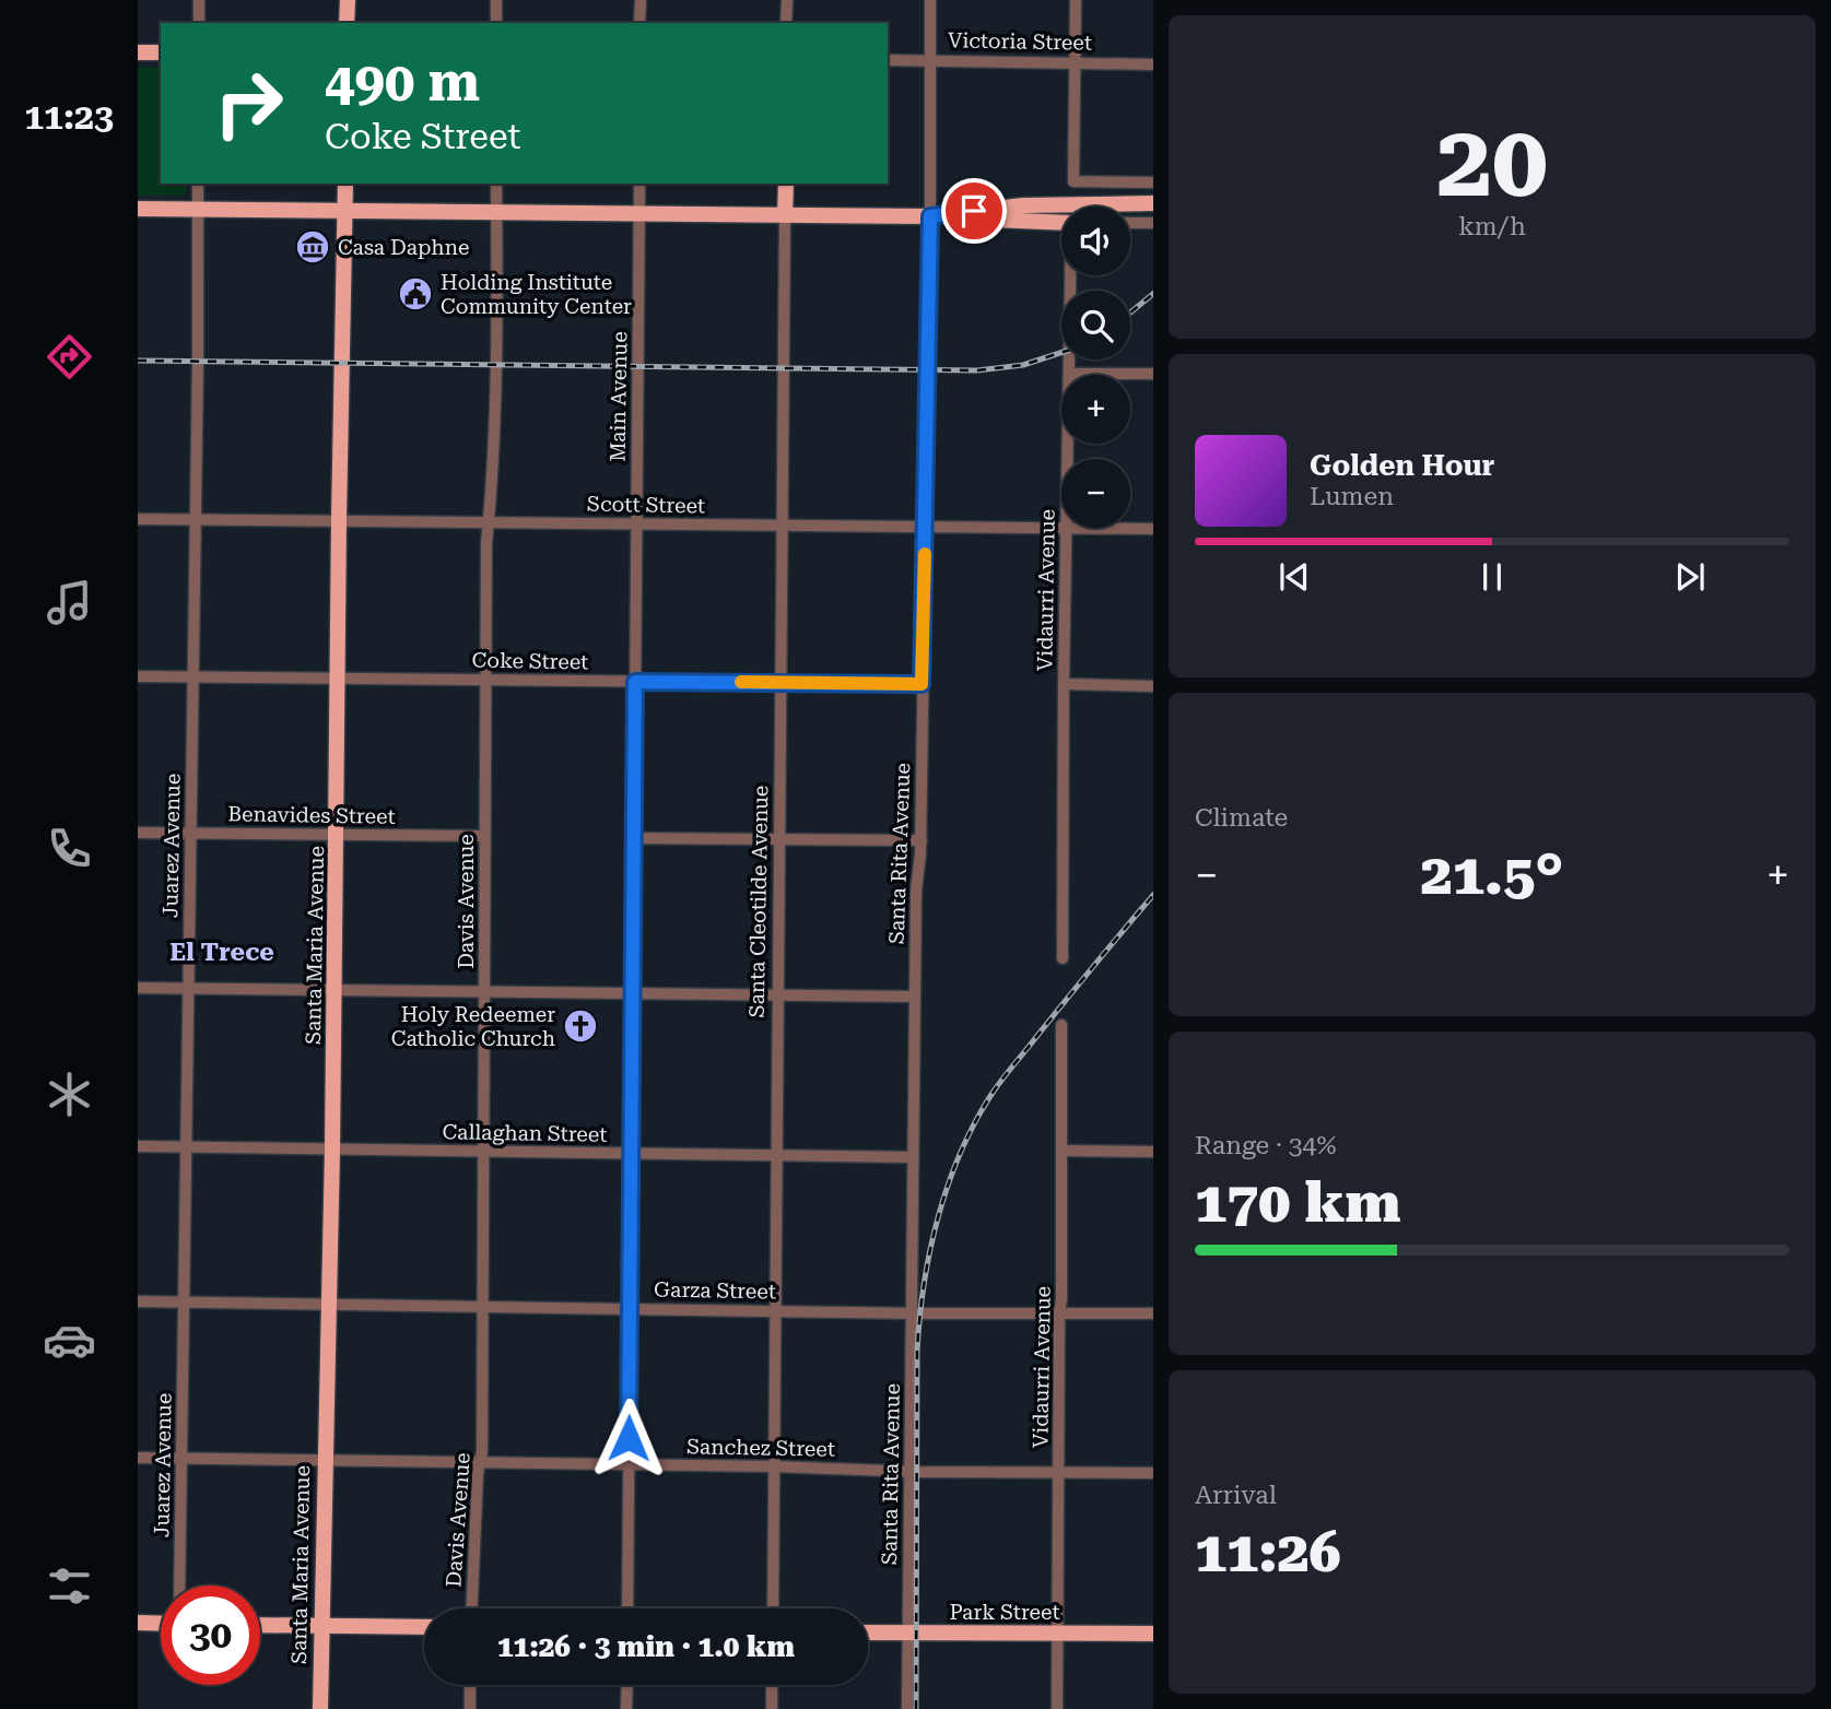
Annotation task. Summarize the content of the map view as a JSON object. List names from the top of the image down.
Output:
{
  "streets": {
    "main road": ["Santa Cleotilde Avenue", "Santa Maria Avenue", "Park Street"],
    "street": [
      "Victoria Street",
      "Main Avenue",
      "Scott Street",
      "Vidaurri Avenue",
      "Coke Street",
      "Benavides Street",
      "Juarez Avenue",
      "Santa Rita Avenue",
      "Davis Avenue",
      "Callaghan Street",
      "Garza Street",
      "Sanchez Street"
    ]
  },
  "crossings": [
    ["Victoria Street", "Santa Rita Avenue"],
    ["Main Avenue", "Scott Street"],
    ["Main Avenue", "Coke Street"],
    ["Main Avenue", "Callaghan Street"],
    ["Main Avenue", "Garza Street"],
    ["Main Avenue", "Sanchez Street"],
    ["Scott Street", "Vidaurri Avenue"],
    ["Scott Street", "Juarez Avenue"],
    ["Scott Street", "Santa Rita Avenue"],
    ["Scott Street", "Davis Avenue"],
    ["Scott Street", "Santa Cleotilde Avenue"],
    ["Scott Street", "Santa Maria Avenue"],
    ["Vidaurri Avenue", "Garza Street"],
    ["Vidaurri Avenue", "Sanchez Street"],
    ["Vidaurri Avenue", "Park Street"],
    ["Coke Street", "Juarez Avenue"],
    ["Coke Street", "Santa Rita Avenue"],
    ["Coke Street", "Davis Avenue"],
    ["Coke Street", "Santa Cleotilde Avenue"],
    ["Coke Street", "Santa Maria Avenue"],
    ["Benavides Street", "Juarez Avenue"],
    ["Benavides Street", "Davis Avenue"],
    ["Benavides Street", "Santa Maria Avenue"],
    ["Juarez Avenue", "Callaghan Street"],
    ["Juarez Avenue", "Garza Street"],
    ["Juarez Avenue", "Sanchez Street"],
    ["Santa Rita Avenue", "Callaghan Street"],
    ["Santa Rita Avenue", "Garza Street"],
    ["Santa Rita Avenue", "Sanchez Street"],
    ["Santa Rita Avenue", "Park Street"],
    ["Davis Avenue", "Callaghan Street"],
    ["Davis Avenue", "Garza Street"],
    ["Davis Avenue", "Sanchez Street"],
    ["Santa Cleotilde Avenue", "Callaghan Street"],
    ["Santa Cleotilde Avenue", "Garza Street"],
    ["Santa Cleotilde Avenue", "Sanchez Street"],
    ["Santa Maria Avenue", "Callaghan Street"],
    ["Santa Maria Avenue", "Garza Street"],
    ["Santa Maria Avenue", "Sanchez Street"]
  ],
  "districts": ["El Trece"],
  "places": {
    "museum": ["Casa Daphne"],
    "public building": ["Holding Institute Community Center"],
    "church": ["Holy Redeemer Catholic Church"]
  },
  "page": {
    "tabs": "11:23",
    "tile": [
      ["20", "km/h"],
      "Climate",
      ["Range · 34%", "170 km"],
      ["Arrival", "11:26"]
    ],
    "turn": ["490 m", "Coke Street"],
    "map_buttons": ["+", "−"],
    "song": ["Golden Hour", "Lumen"],
    "heat": ["−", "21.5°", "+"],
    "limit": "30",
    "trip": "11:26 · 3 min · 1.0 km"
  }
}
